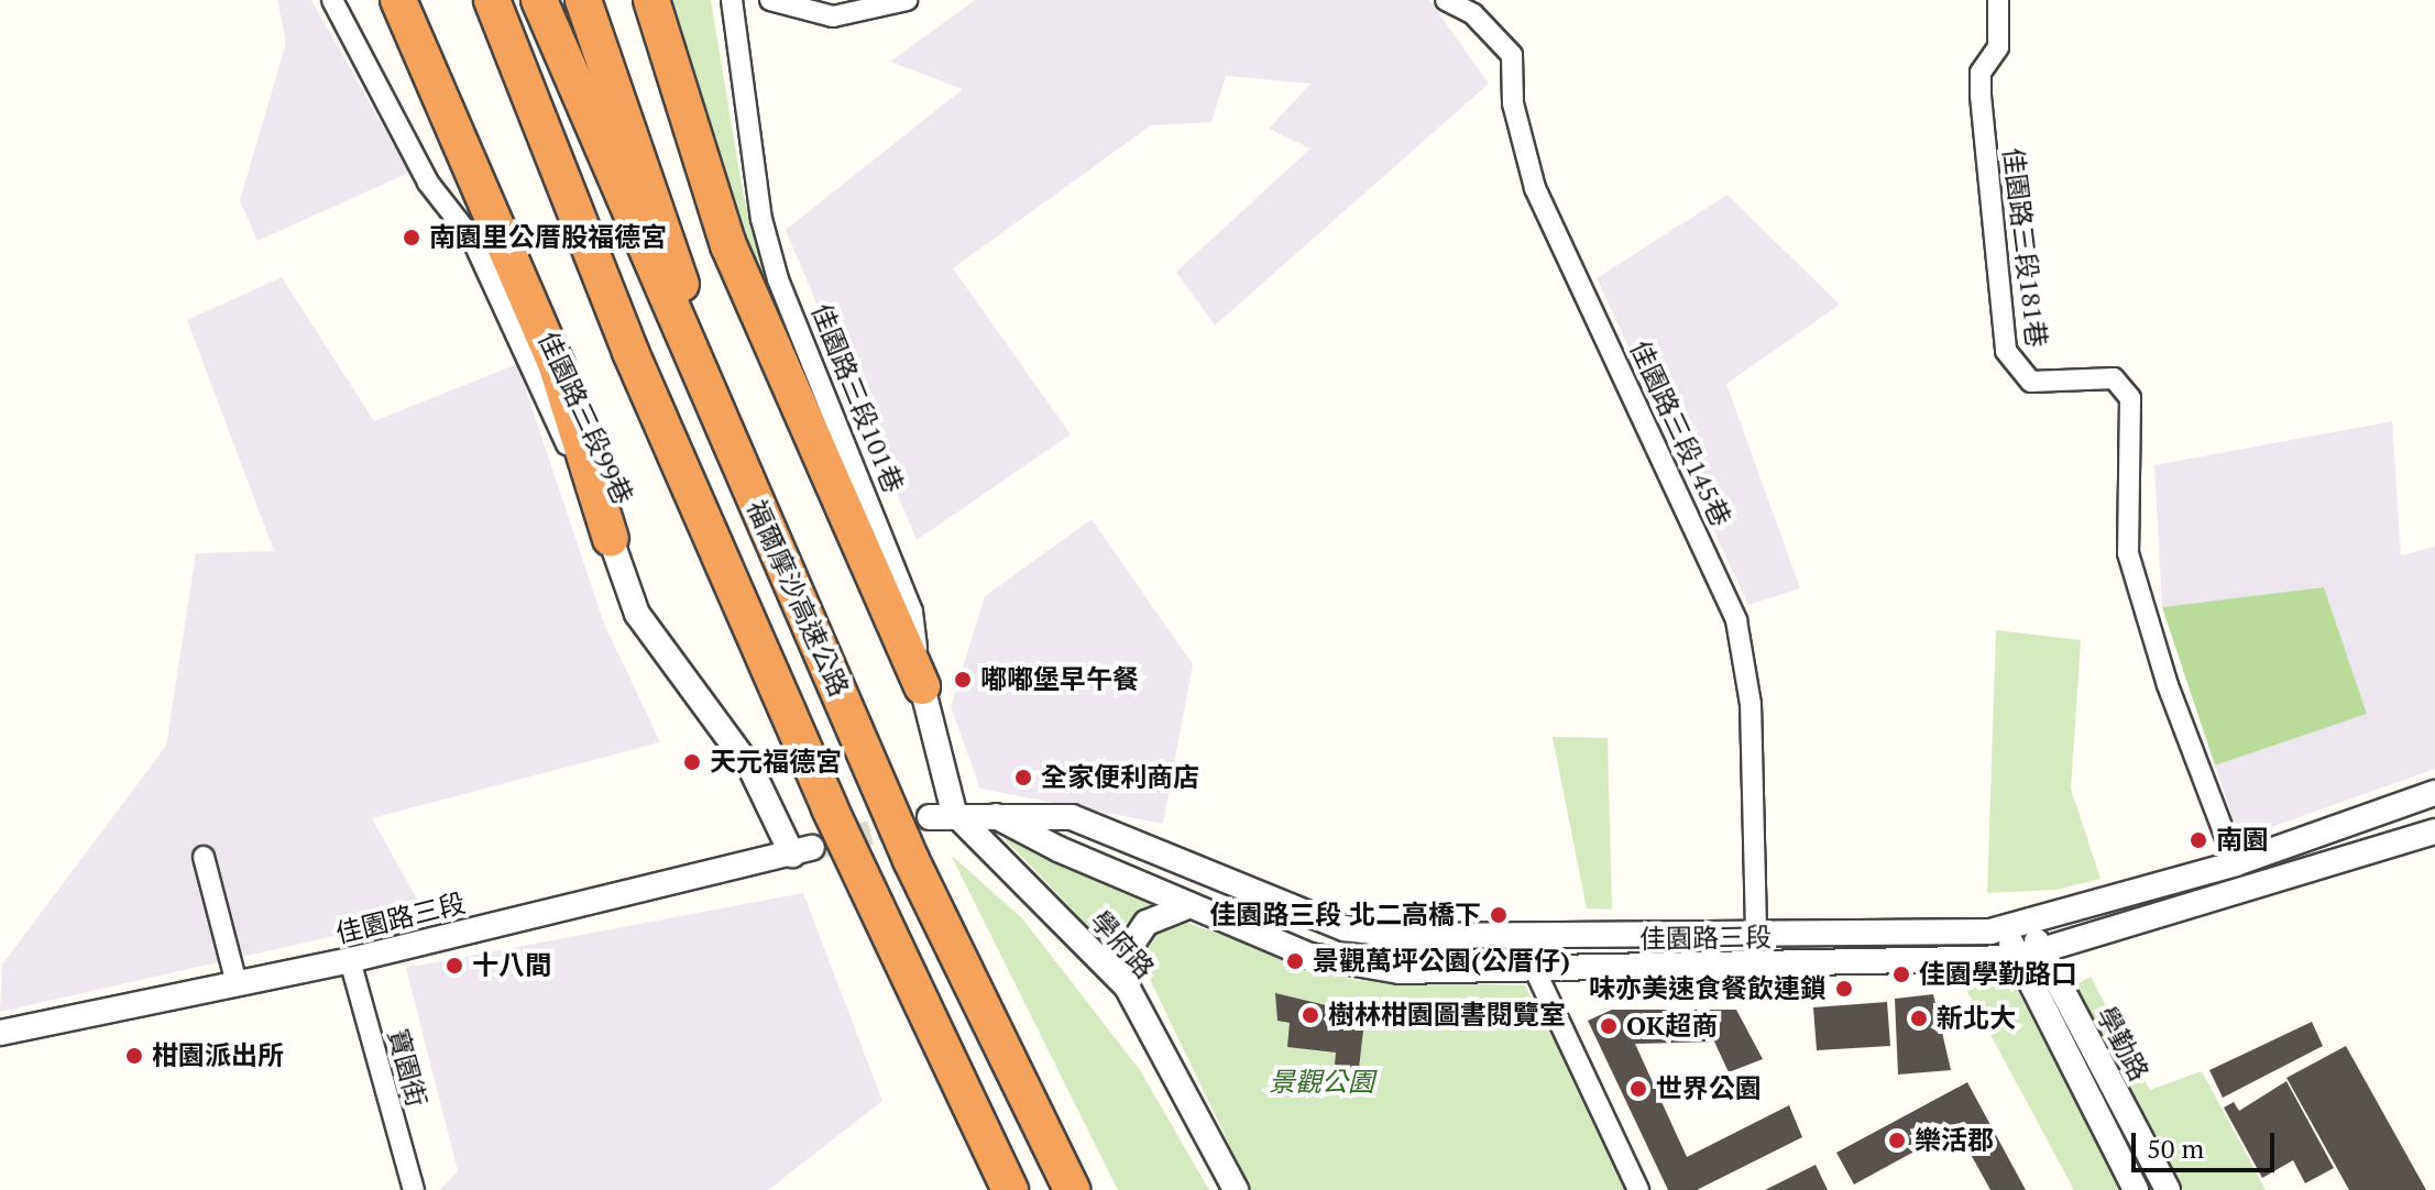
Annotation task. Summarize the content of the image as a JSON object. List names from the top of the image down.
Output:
{
  "streets": {
    "highway": ["福爾摩沙高速公路"],
    "street": [
      "佳園路三段181巷",
      "佳園路三段101巷",
      "佳園路三段99巷",
      "佳園路三段145巷",
      "佳園路三段",
      "學府路",
      "學勤路",
      "寶園街"
    ]
  },
  "crossings": [
    ["佳園路三段181巷", "佳園路三段"],
    ["佳園路三段101巷", "佳園路三段"],
    ["佳園路三段101巷", "學府路"],
    ["佳園路三段99巷", "佳園路三段"],
    ["佳園路三段145巷", "佳園路三段"],
    ["佳園路三段", "學府路"],
    ["佳園路三段", "學勤路"],
    ["佳園路三段", "寶園街"]
  ],
  "parks": ["景觀公園"],
  "places": [
    "南園里公厝股福德宮",
    "嘟嘟堡早午餐",
    "天元福德宮",
    "全家便利商店",
    "南園",
    "佳園路三段 北二高橋下",
    "景觀萬坪公園(公厝仔)",
    "十八間",
    "佳園學勤路口",
    "味亦美速食餐飲連鎖",
    "樹林柑園圖書閱覽室",
    "新北大",
    "OK超商",
    "柑園派出所",
    "世界公園",
    "樂活郡"
  ],
  "scale_bar": "50 m"
}
